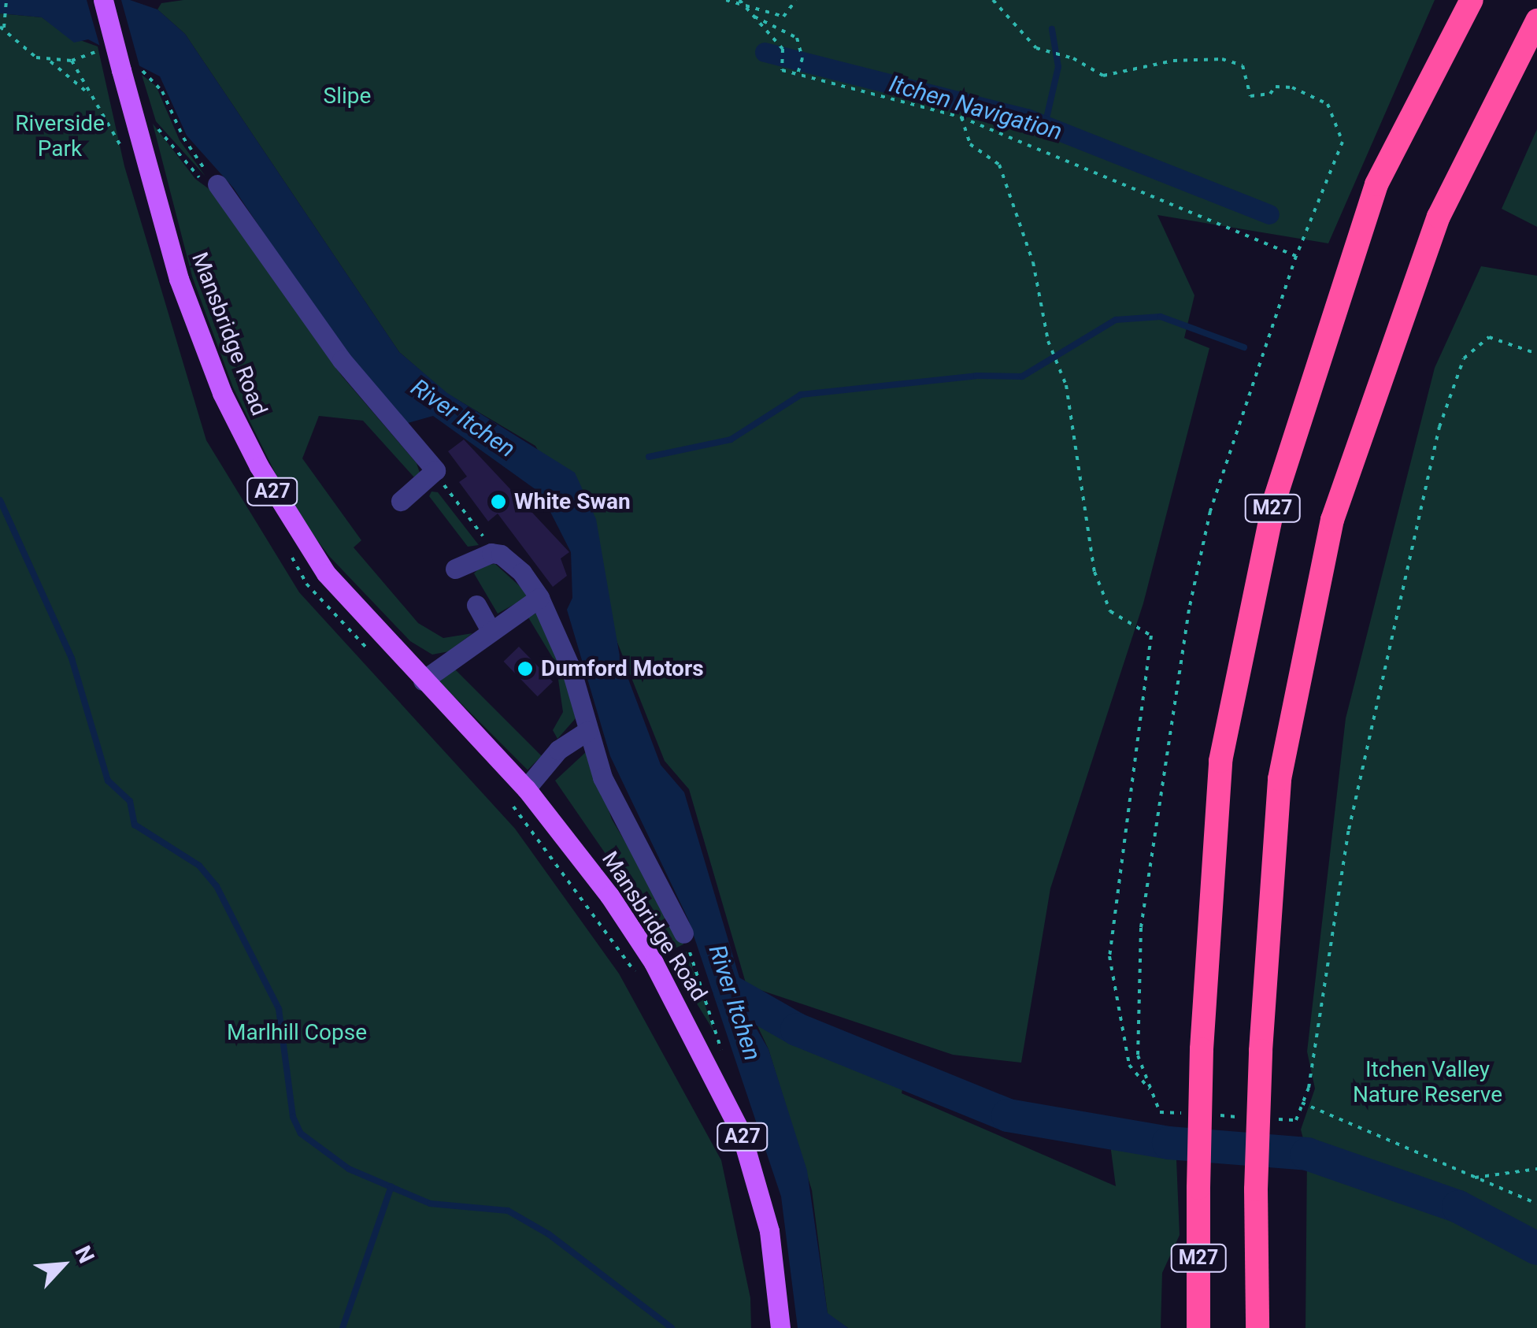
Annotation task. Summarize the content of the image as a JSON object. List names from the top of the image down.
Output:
{
  "streets": {
    "highway": ["M27"],
    "main road": ["Mansbridge Road", "A27"]
  },
  "water": ["Itchen Navigation", "River Itchen"],
  "parks": [
    "Slipe",
    "Riverside Park",
    "Marlhill Copse",
    "Itchen Valley Nature Reserve"
  ],
  "places": ["White Swan", "Dumford Motors"],
  "north": "top right"
}
